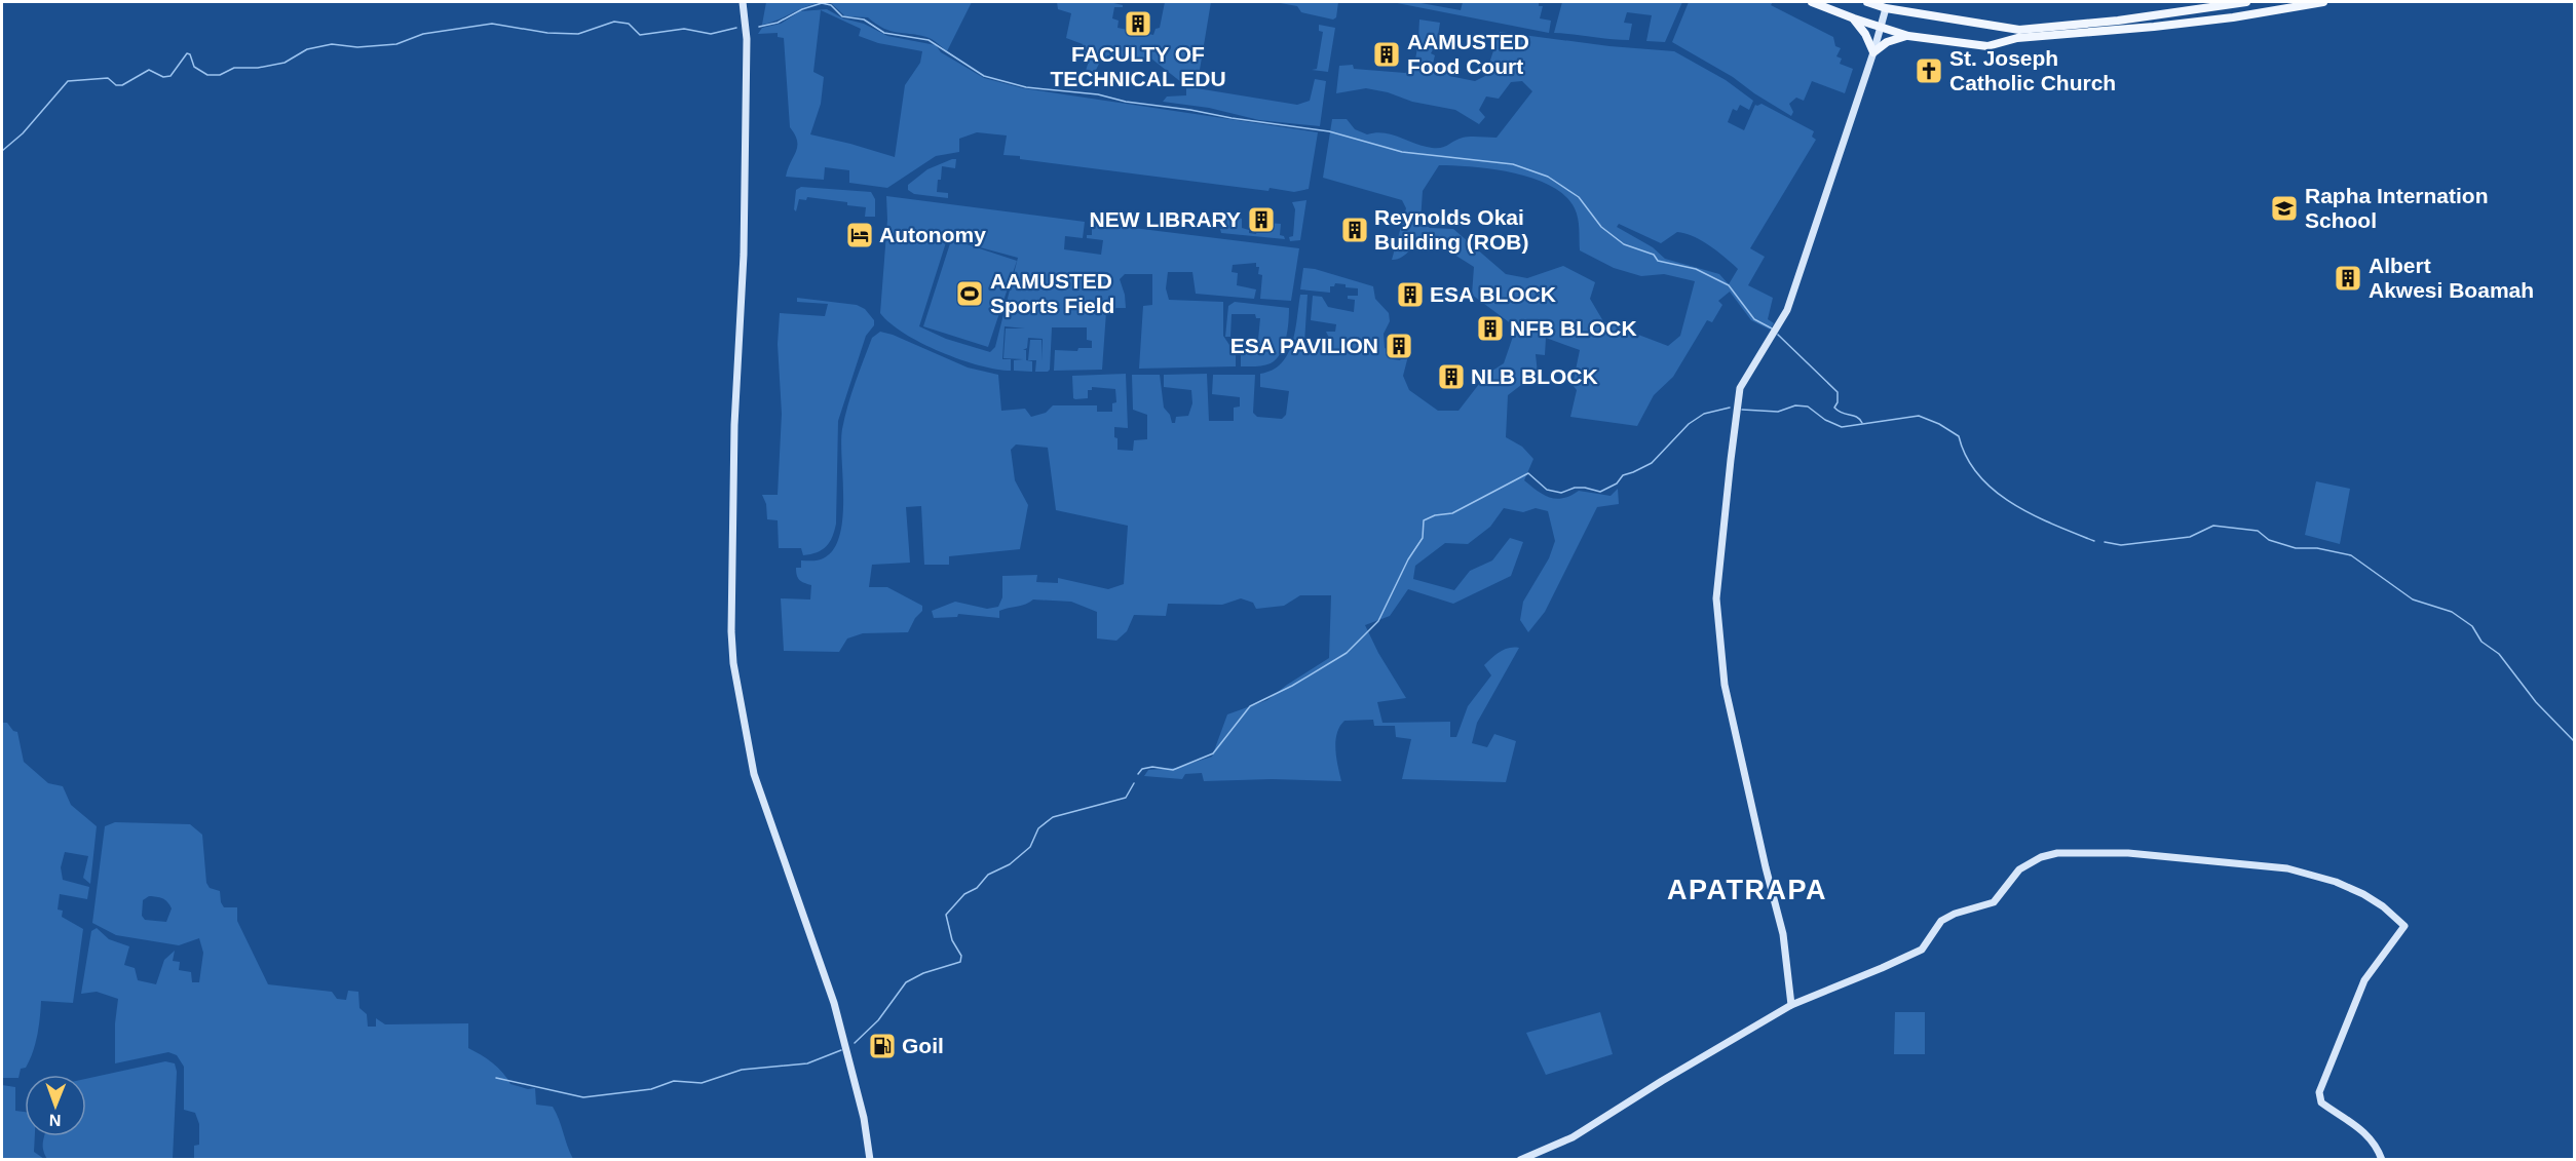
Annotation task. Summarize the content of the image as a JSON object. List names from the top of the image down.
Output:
{
  "districts": ["APATRAPA"],
  "places": {
    "building": [
      "FACULTY OF TECHNICAL EDU",
      "AAMUSTED Food Court",
      "NEW LIBRARY",
      "Reynolds Okai Building (ROB)",
      "Albert Akwesi Boamah",
      "ESA BLOCK",
      "NFB BLOCK",
      "ESA PAVILION",
      "NLB BLOCK"
    ],
    "church": ["St. Joseph Catholic Church"],
    "school or university": ["Rapha Internation School"],
    "hotel": ["Autonomy"],
    "sports": ["AAMUSTED Sports Field"],
    "fuel station": ["Goil"]
  },
  "north": "bottom"
}
